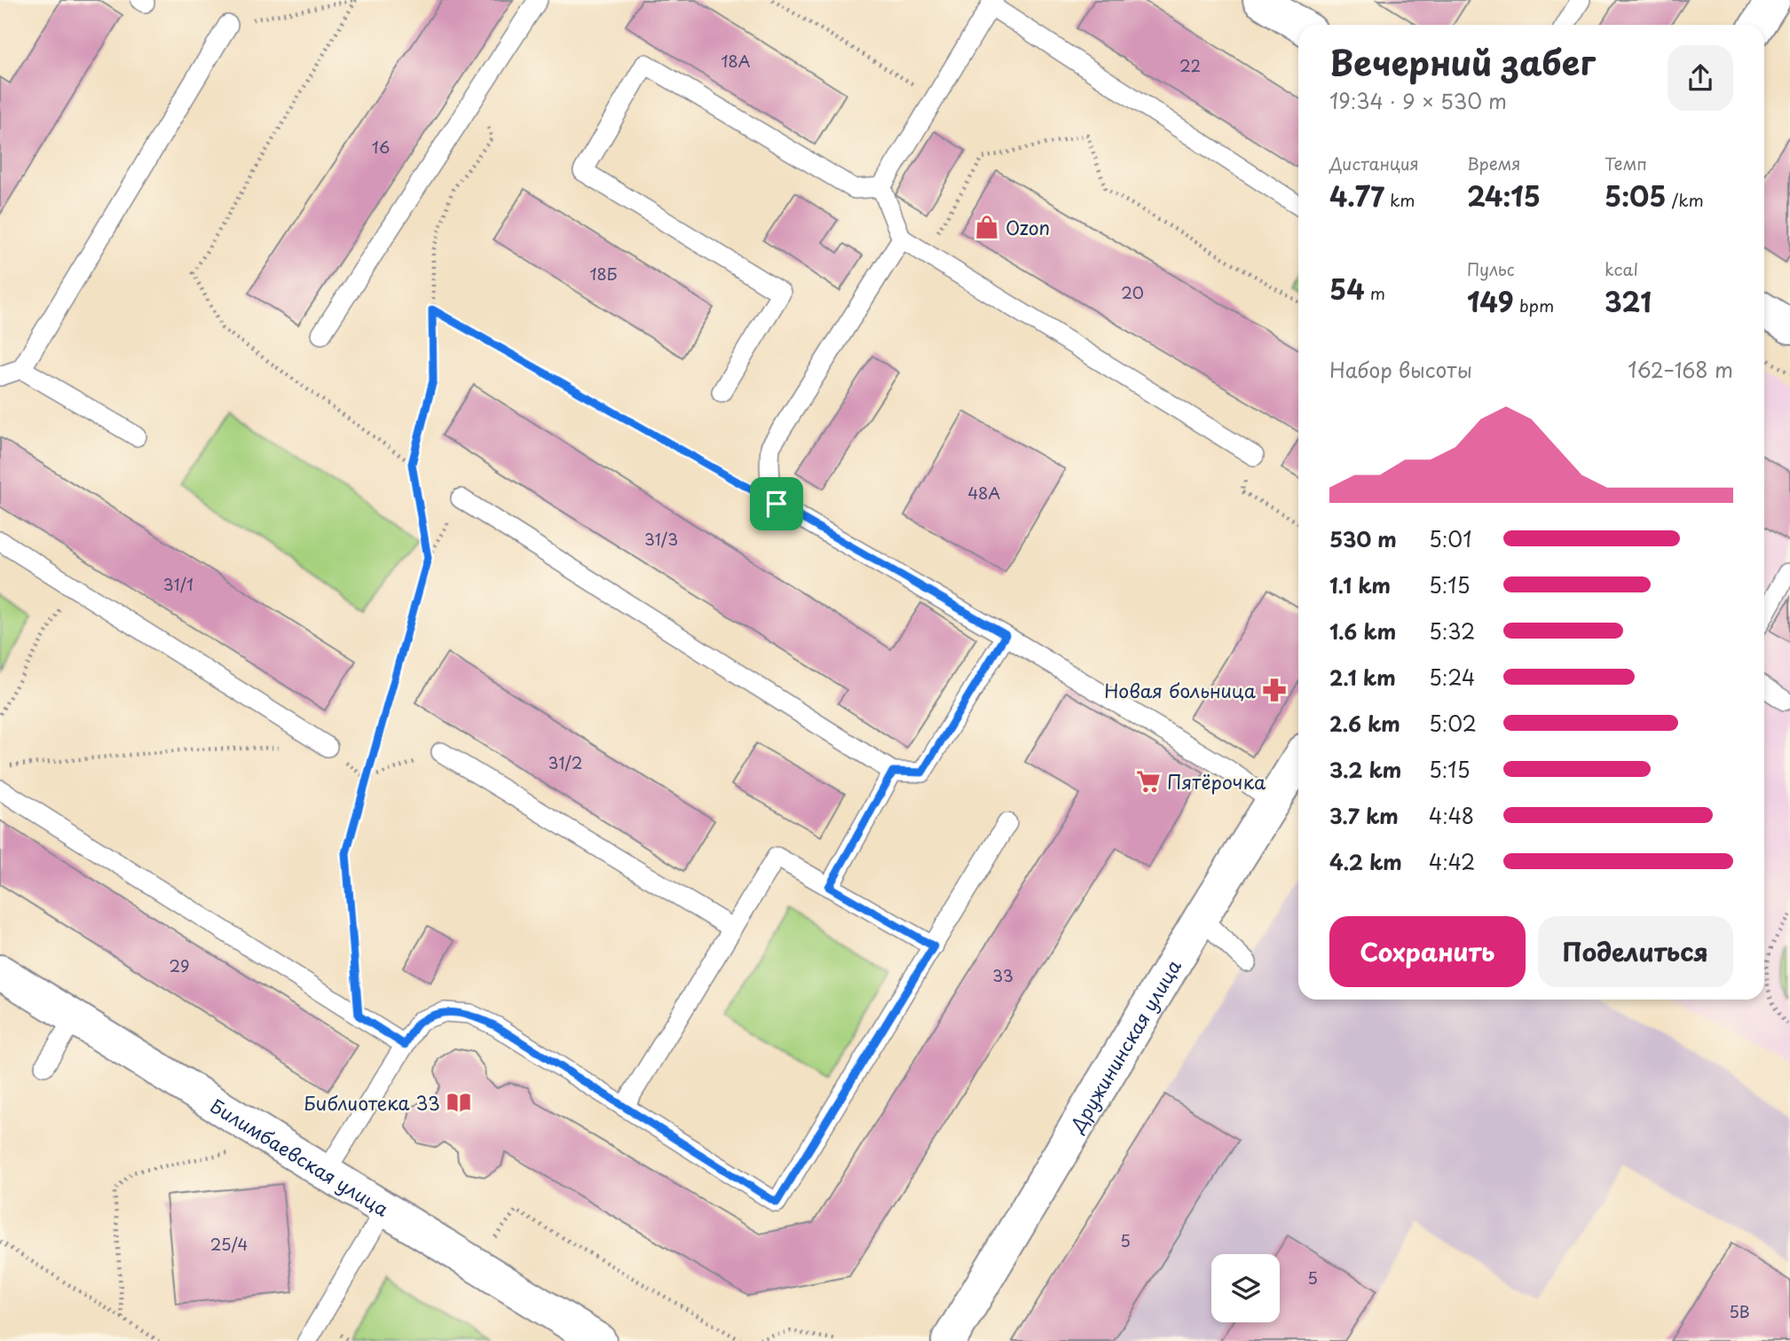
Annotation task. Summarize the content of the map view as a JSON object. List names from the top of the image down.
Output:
{
  "streets": {
    "street": ["Дружининская улица", "Билимбаевская улица"]
  },
  "places": {
    "shop": ["Ozon"],
    "pharmacy": ["Новая больница"],
    "supermarket": ["Пятёрочка"],
    "library": ["Библиотека 33"]
  },
  "house_numbers": [
    "18А",
    "22",
    "16",
    "18Б",
    "20",
    "48А",
    "31/3",
    "31/1",
    "31/2",
    "29",
    "33",
    "5",
    "25/4",
    "5",
    "5В"
  ],
  "page": {
    "heading": ["Вечерний забег", "19:34 · 9 × 530 m"],
    "stats": [
      ["Дистанция", "4.77 km"],
      ["Время", "24:15"],
      ["Темп", "5:05 /km"],
      ["54 m"],
      ["Пульс", "149 bpm"],
      ["kcal", "321"]
    ],
    "chart": ["Набор высоты", "162–168 m"],
    "list": [
      {
        "name": "530 m",
        "note": "5:01"
      },
      {
        "name": "1.1 km",
        "note": "5:15"
      },
      {
        "name": "1.6 km",
        "note": "5:32"
      },
      {
        "name": "2.1 km",
        "note": "5:24"
      },
      {
        "name": "2.6 km",
        "note": "5:02"
      },
      {
        "name": "3.2 km",
        "note": "5:15"
      },
      {
        "name": "3.7 km",
        "note": "4:48"
      },
      {
        "name": "4.2 km",
        "note": "4:42"
      }
    ],
    "buttons": ["Сохранить", "Поделиться"]
  }
}
